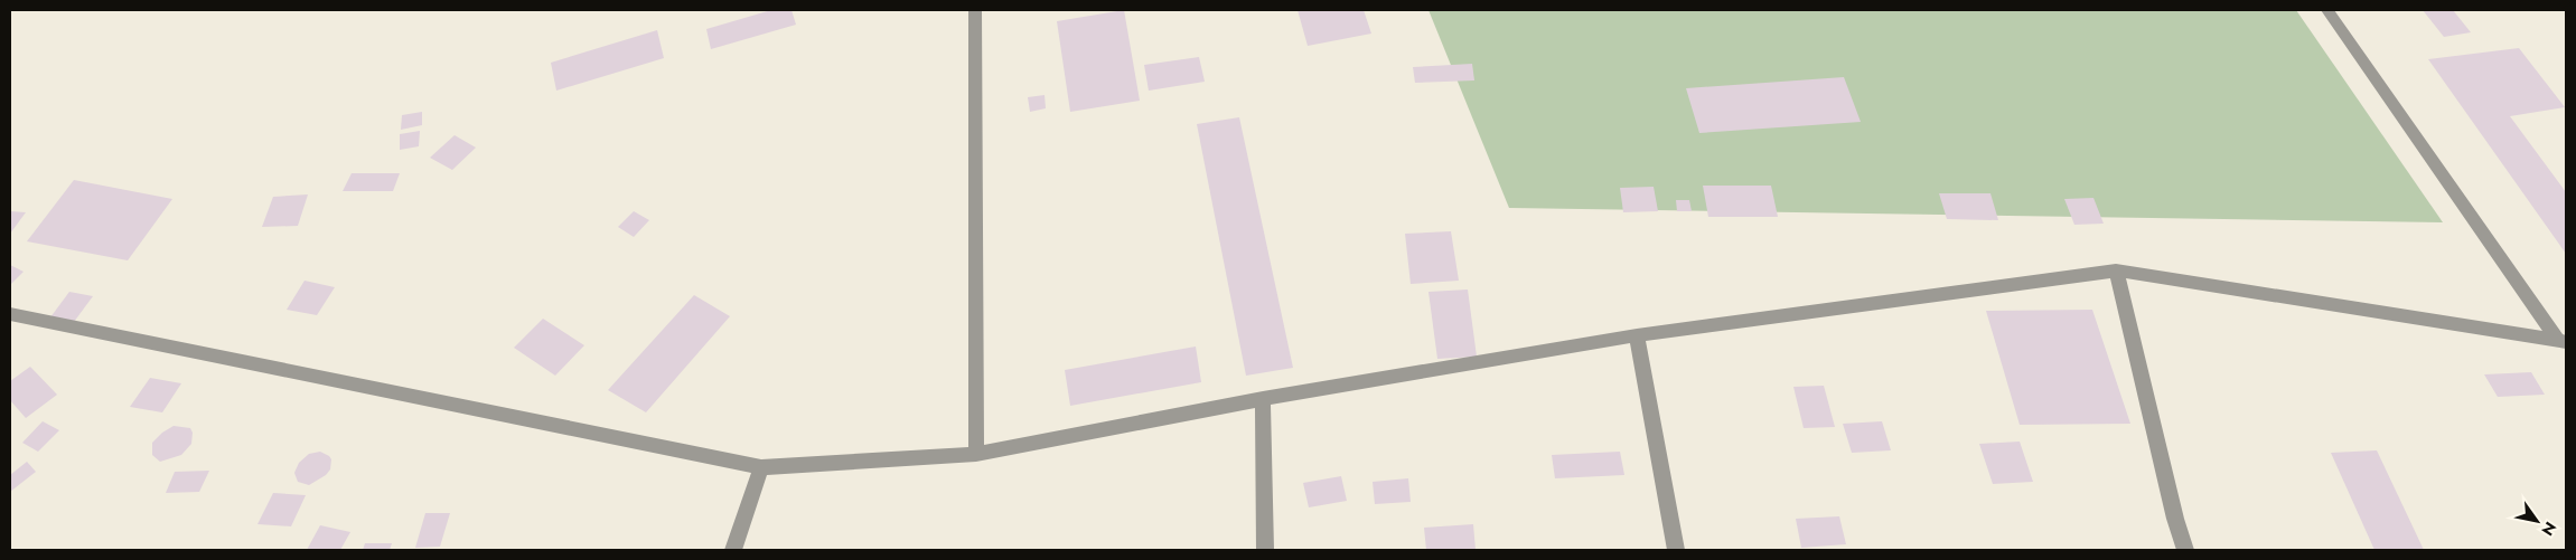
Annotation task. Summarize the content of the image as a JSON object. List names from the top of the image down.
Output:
{
  "north": "bottom right"
}
